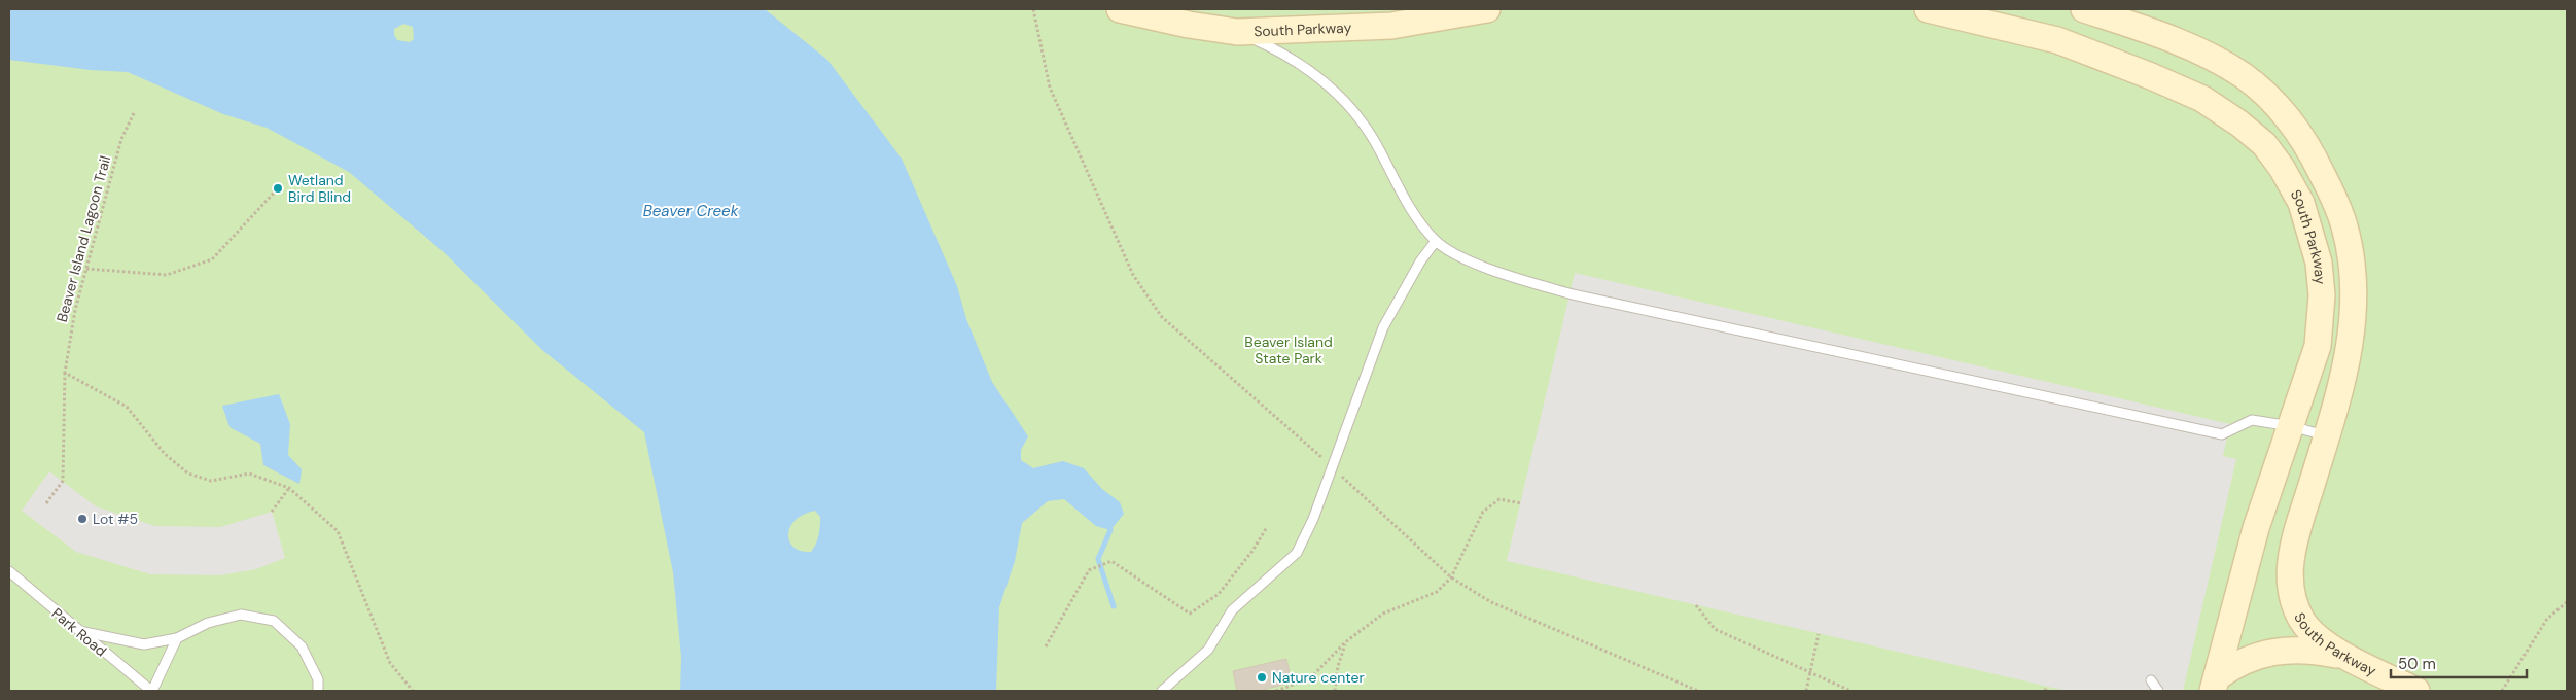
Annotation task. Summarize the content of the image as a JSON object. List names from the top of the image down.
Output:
{
  "streets": {
    "street": ["South Parkway"],
    "lane": ["Park Road"],
    "path": ["Beaver Island Lagoon Trail"]
  },
  "water": ["Beaver Creek"],
  "parks": ["Beaver Island State Park"],
  "places": ["Wetland Bird Blind", "Lot #5", "Nature center"],
  "scale_bar": "50 m"
}
